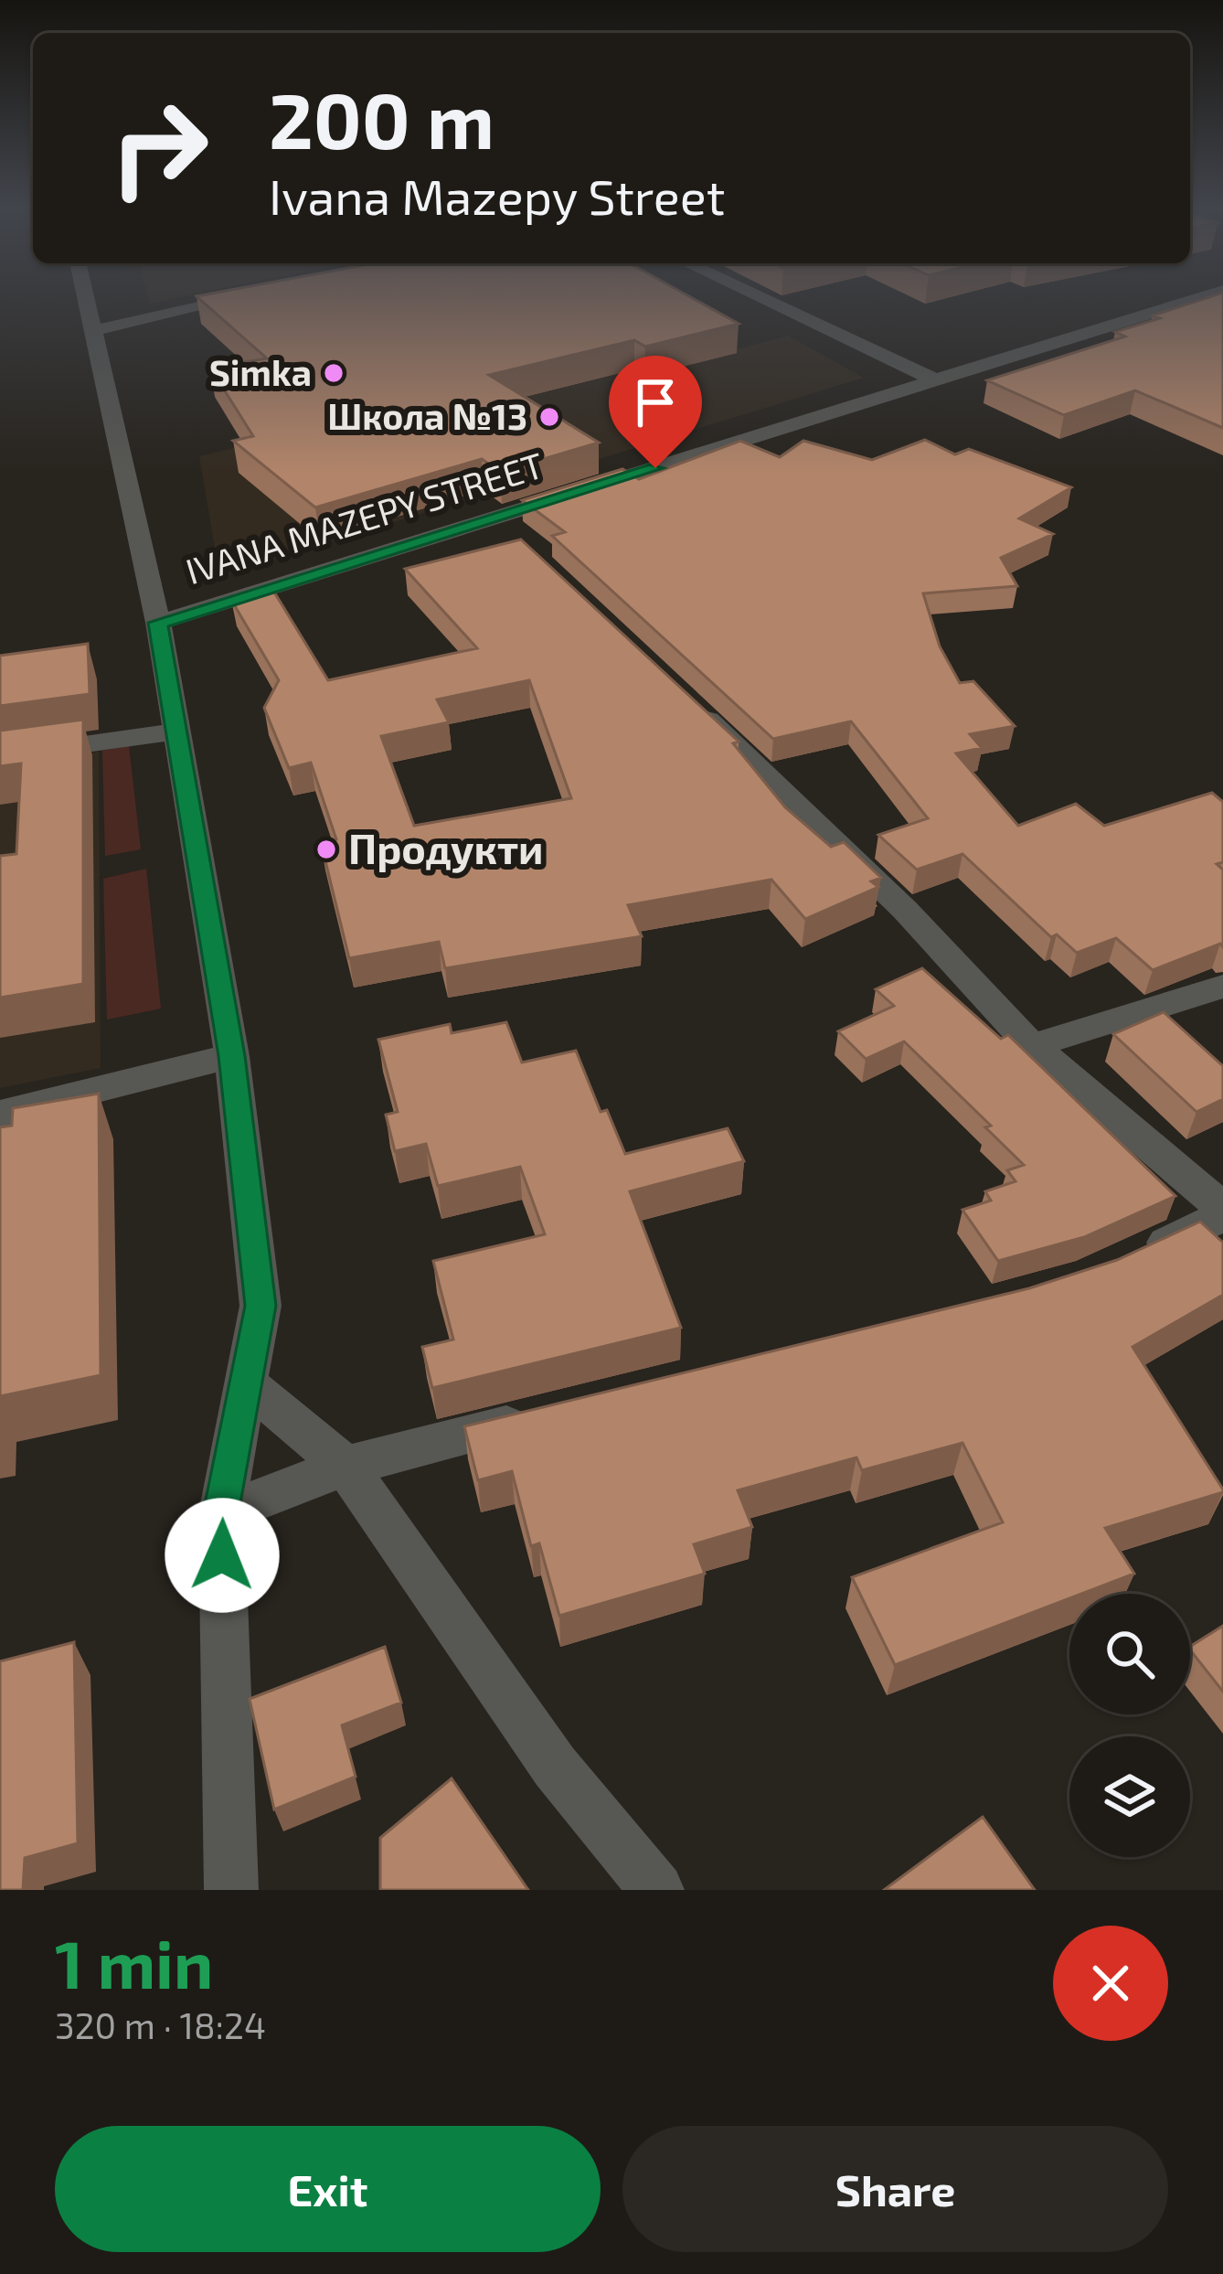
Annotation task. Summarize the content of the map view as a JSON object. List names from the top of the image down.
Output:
{
  "streets": {
    "street": ["IVANA MAZEPY STREET"]
  },
  "places": ["Simka", "Школа №13", "Продукти"],
  "page": {
    "turn": ["200 m", "Ivana Mazepy Street"],
    "heading": ["1 min", "320 m · 18:24"],
    "buttons": ["Exit", "Share"]
  }
}
